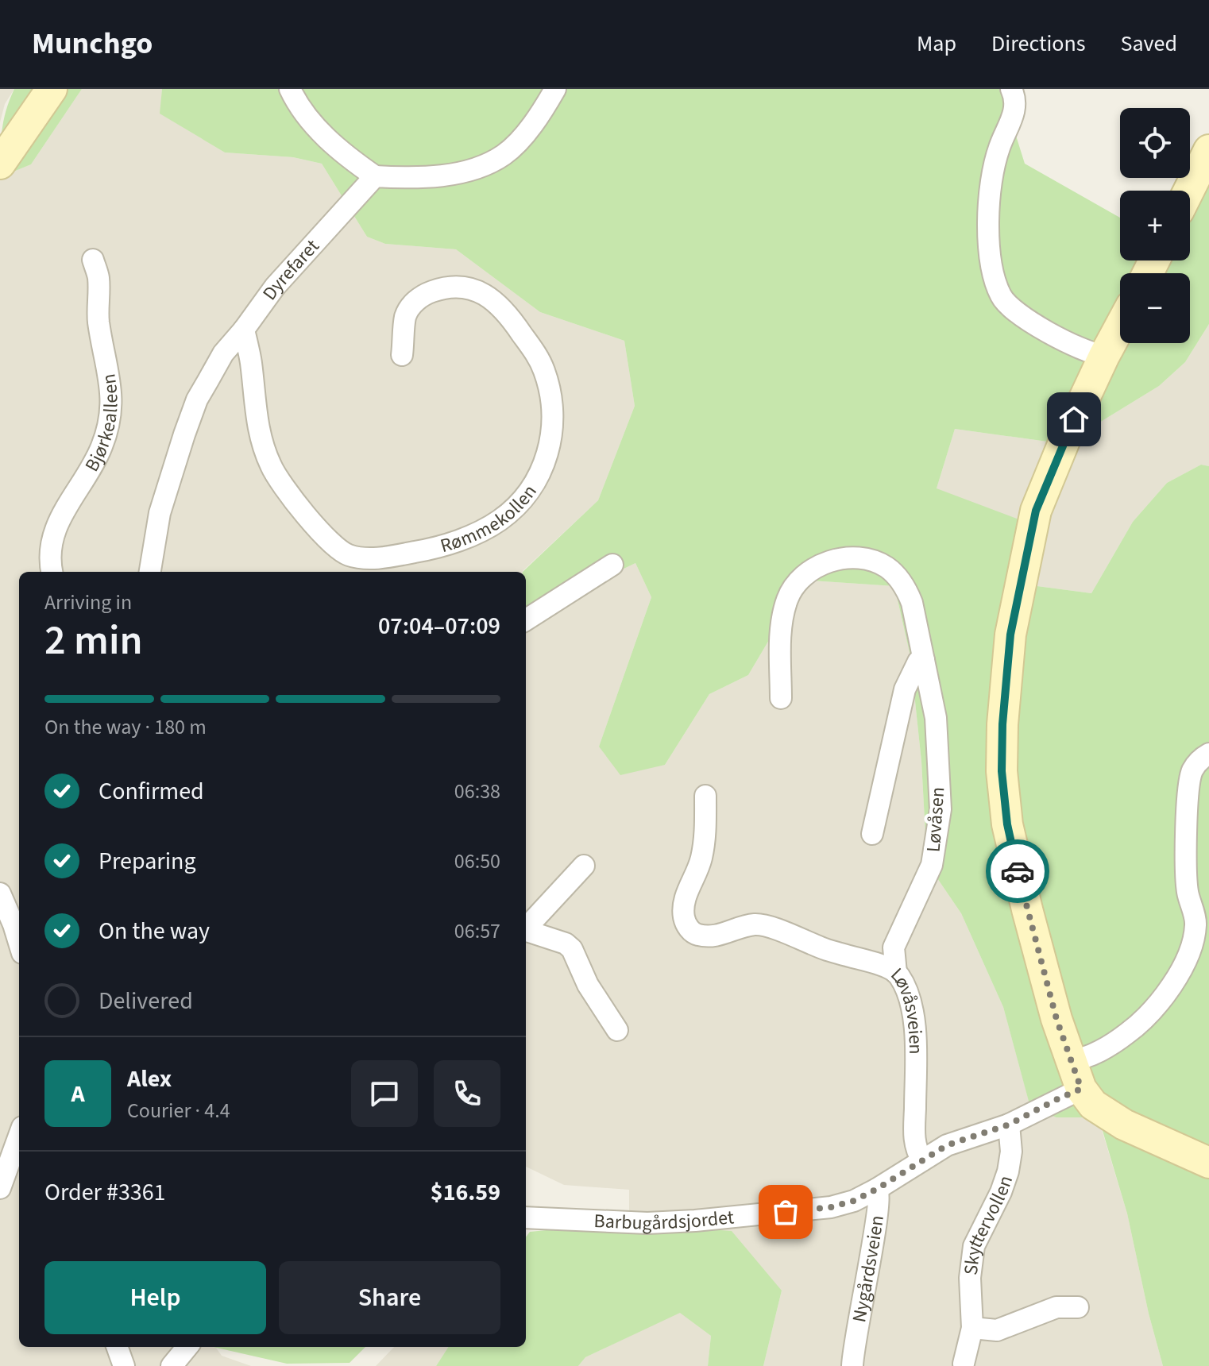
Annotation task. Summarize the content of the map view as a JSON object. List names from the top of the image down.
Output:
{
  "streets": {
    "street": [
      "Dyrefaret",
      "Bjørkealleen",
      "Rømmekollen",
      "Løvåsen",
      "Løvåsveien",
      "Barbugårdsjordet",
      "Skyttervollen",
      "Nygårdsveien"
    ]
  },
  "crossings": [
    ["Dyrefaret", "Rømmekollen"],
    ["Løvåsen", "Løvåsveien"],
    ["Løvåsveien", "Nygårdsveien"],
    ["Barbugårdsjordet", "Nygårdsveien"],
    ["Skyttervollen", "Nygårdsveien"]
  ],
  "page": {
    "header": "Munchgo",
    "nav": ["Map", "Directions", "Saved"],
    "map_buttons": ["+", "−"],
    "heading": ["2 min", "Arriving in", "07:04–07:09"],
    "panel": [
      "Alex",
      "Courier · 4.4",
      "Order #3361",
      "$16.59"
    ],
    "bar": "On the way · 180 m",
    "list": [
      ["Confirmed", "06:38"],
      ["Preparing", "06:50"],
      ["On the way", "06:57"],
      "Delivered"
    ],
    "round": "A",
    "buttons": ["Help", "Share"]
  }
}
